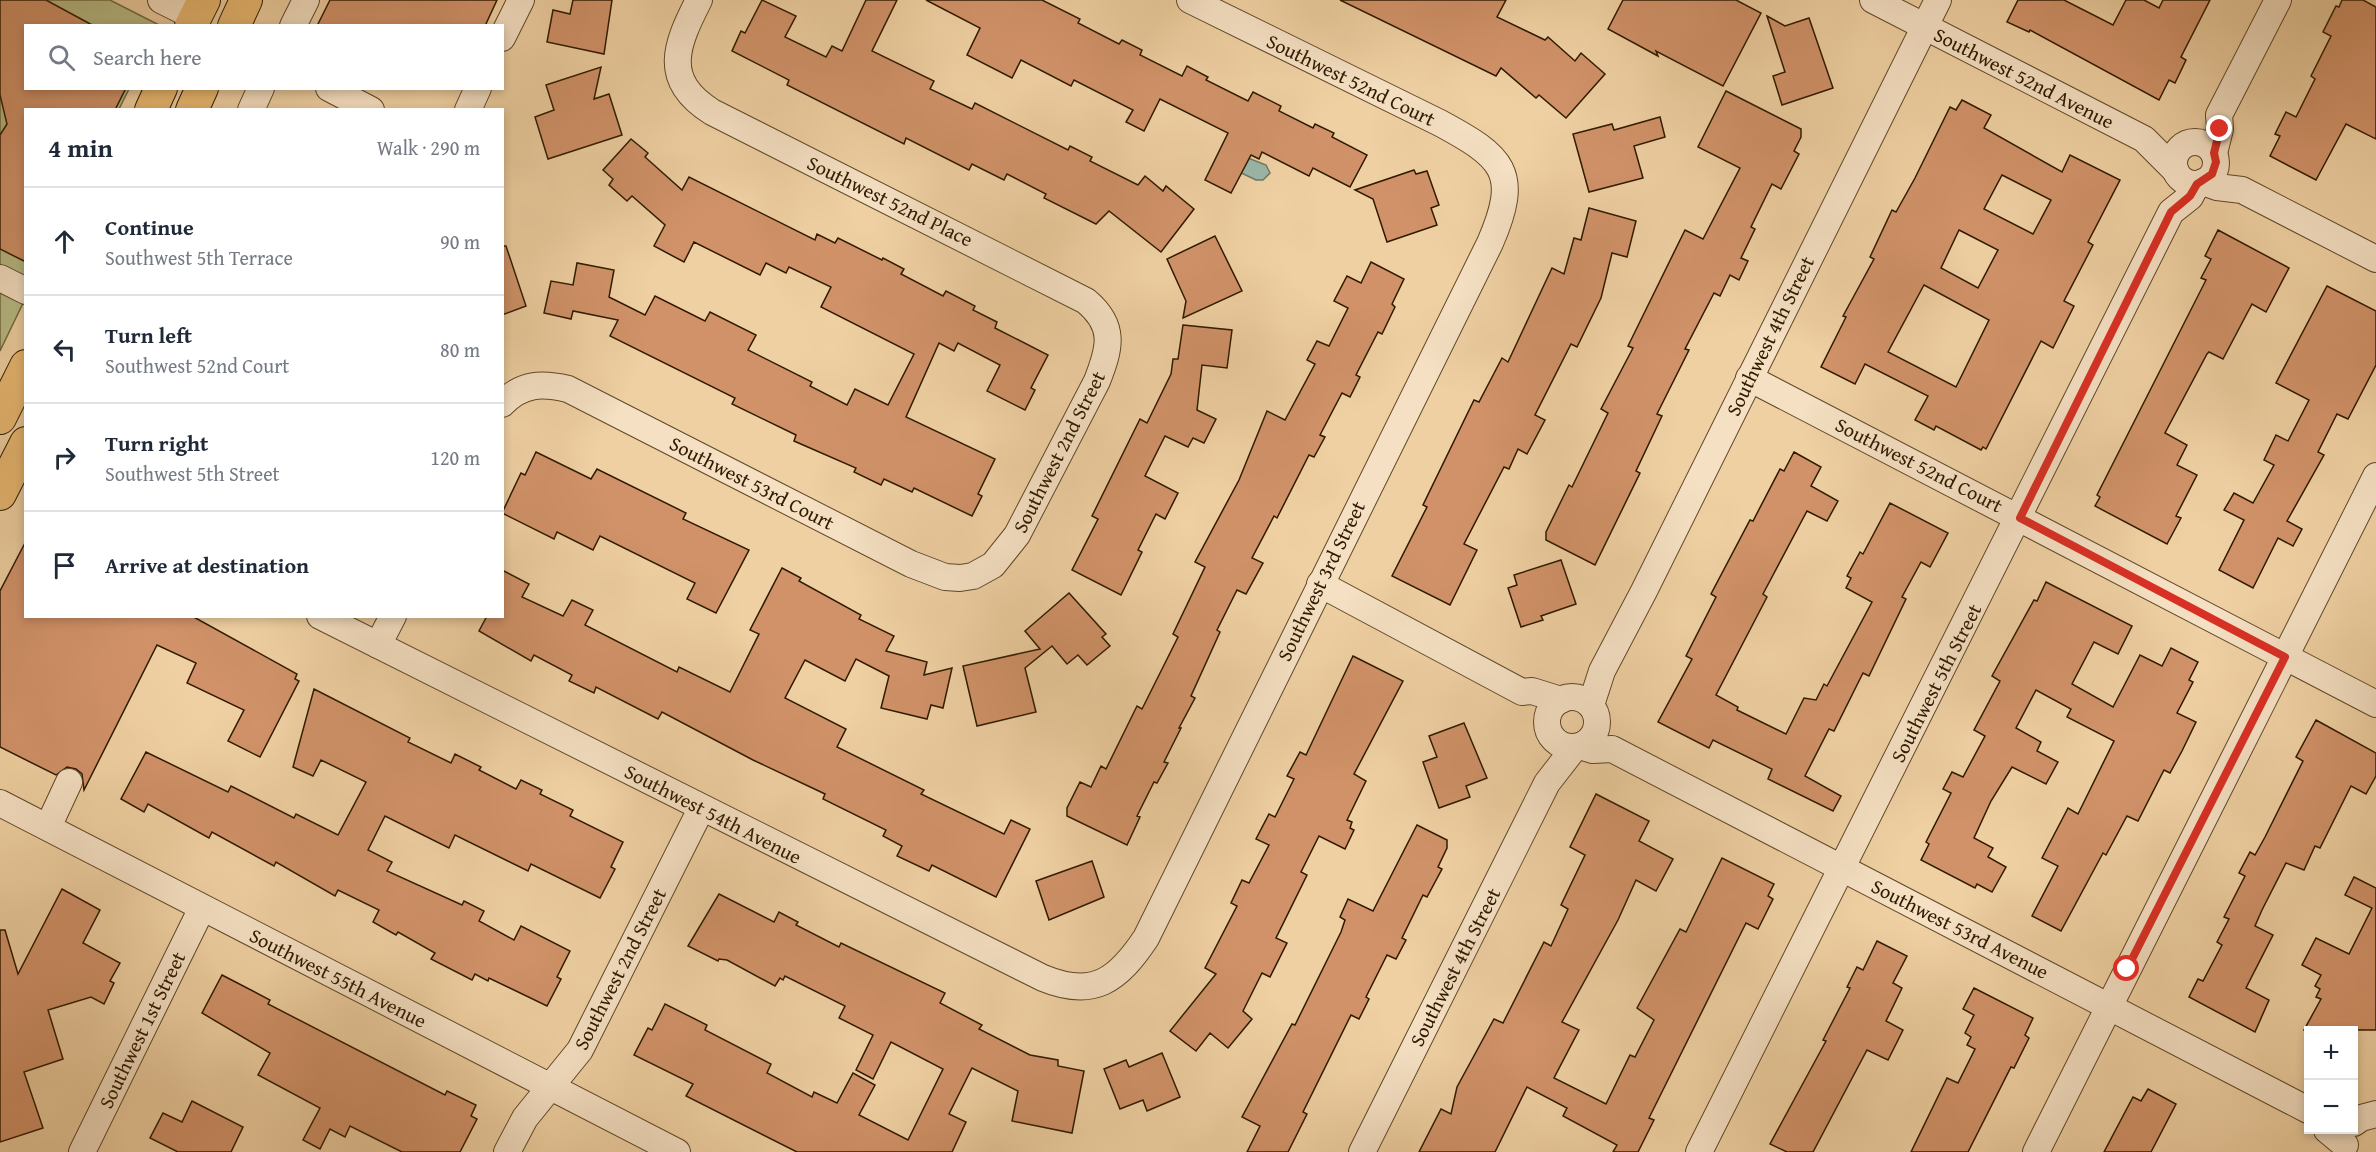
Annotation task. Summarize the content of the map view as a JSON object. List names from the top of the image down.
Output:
{
  "streets": {
    "street": [
      "Southwest 52nd Avenue",
      "Southwest 52nd Court",
      "Southwest 52nd Place",
      "Southwest 4th Street",
      "Southwest 2nd Street",
      "Southwest 53rd Court",
      "Southwest 3rd Street",
      "Southwest 5th Street",
      "Southwest 54th Avenue",
      "Southwest 53rd Avenue",
      "Southwest 55th Avenue",
      "Southwest 1st Street"
    ]
  },
  "crossings": [
    ["Southwest 52nd Avenue", "Southwest 4th Street"],
    ["Southwest 52nd Avenue", "Southwest 5th Street"],
    ["Southwest 52nd Court", "Southwest 4th Street"],
    ["Southwest 52nd Court", "Southwest 3rd Street"],
    ["Southwest 52nd Court", "Southwest 5th Street"],
    ["Southwest 52nd Place", "Southwest 2nd Street"],
    ["Southwest 4th Street", "Southwest 53rd Avenue"],
    ["Southwest 2nd Street", "Southwest 53rd Court"],
    ["Southwest 2nd Street", "Southwest 54th Avenue"],
    ["Southwest 2nd Street", "Southwest 55th Avenue"],
    ["Southwest 3rd Street", "Southwest 54th Avenue"],
    ["Southwest 3rd Street", "Southwest 53rd Avenue"],
    ["Southwest 5th Street", "Southwest 53rd Avenue"],
    ["Southwest 55th Avenue", "Southwest 1st Street"]
  ],
  "page": {
    "search": "Search here",
    "heading": ["4 min", "Walk · 290 m"],
    "list": [
      ["Continue", "Southwest 5th Terrace", "90 m"],
      ["Turn left", "Southwest 52nd Court", "80 m"],
      ["Turn right", "Southwest 5th Street", "120 m"],
      "Arrive at destination"
    ],
    "map_buttons": ["+", "−"]
  }
}
